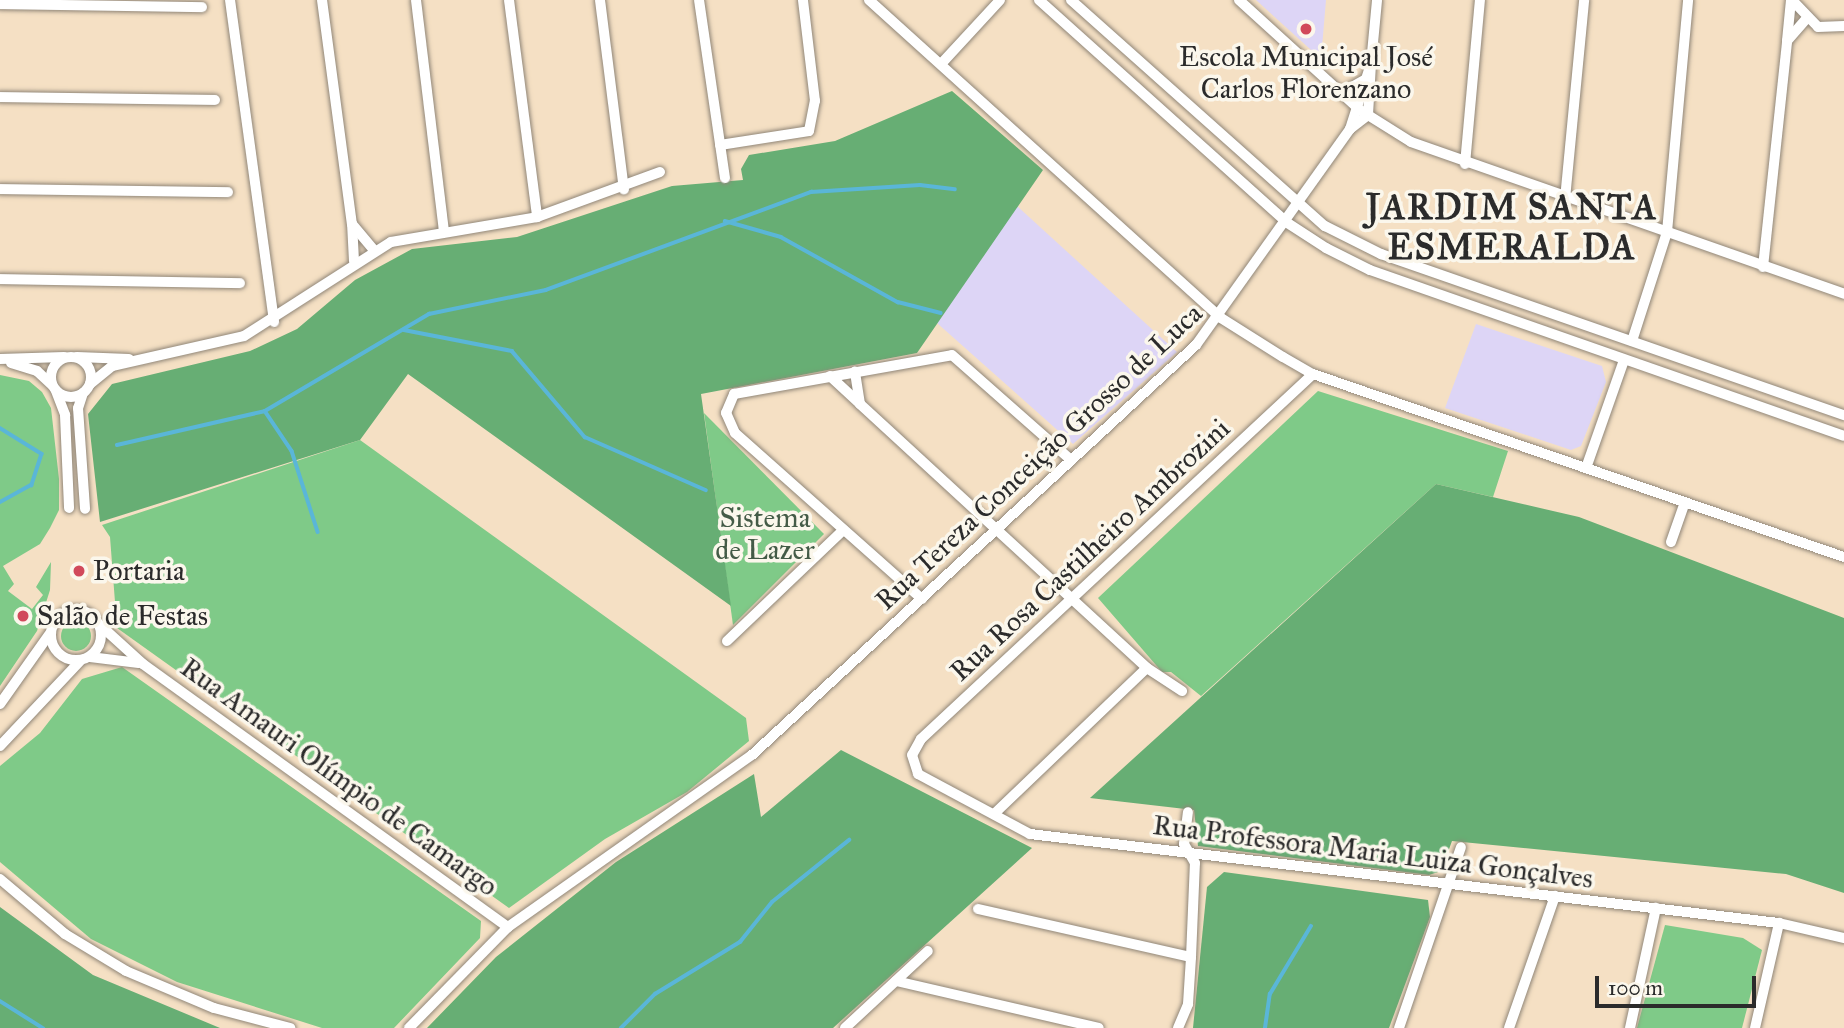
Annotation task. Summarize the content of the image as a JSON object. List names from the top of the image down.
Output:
{
  "streets": {
    "street": [
      "Rua Tereza Conceição Grosso de Luca",
      "Rua Rosa Castilheiro Ambrozini",
      "Rua Amauri Olímpio de Camargo",
      "Rua Professora Maria Luiza Gonçalves"
    ]
  },
  "crossings": [
    ["Rua Tereza Conceição Grosso de Luca", "Rua Amauri Olímpio de Camargo"],
    ["Rua Rosa Castilheiro Ambrozini", "Rua Professora Maria Luiza Gonçalves"]
  ],
  "districts": ["JARDIM SANTA ESMERALDA"],
  "parks": ["Sistema de Lazer"],
  "places": ["Escola Municipal José Carlos Florenzano", "Portaria", "Salão de Festas"],
  "scale_bar": "100 m"
}
